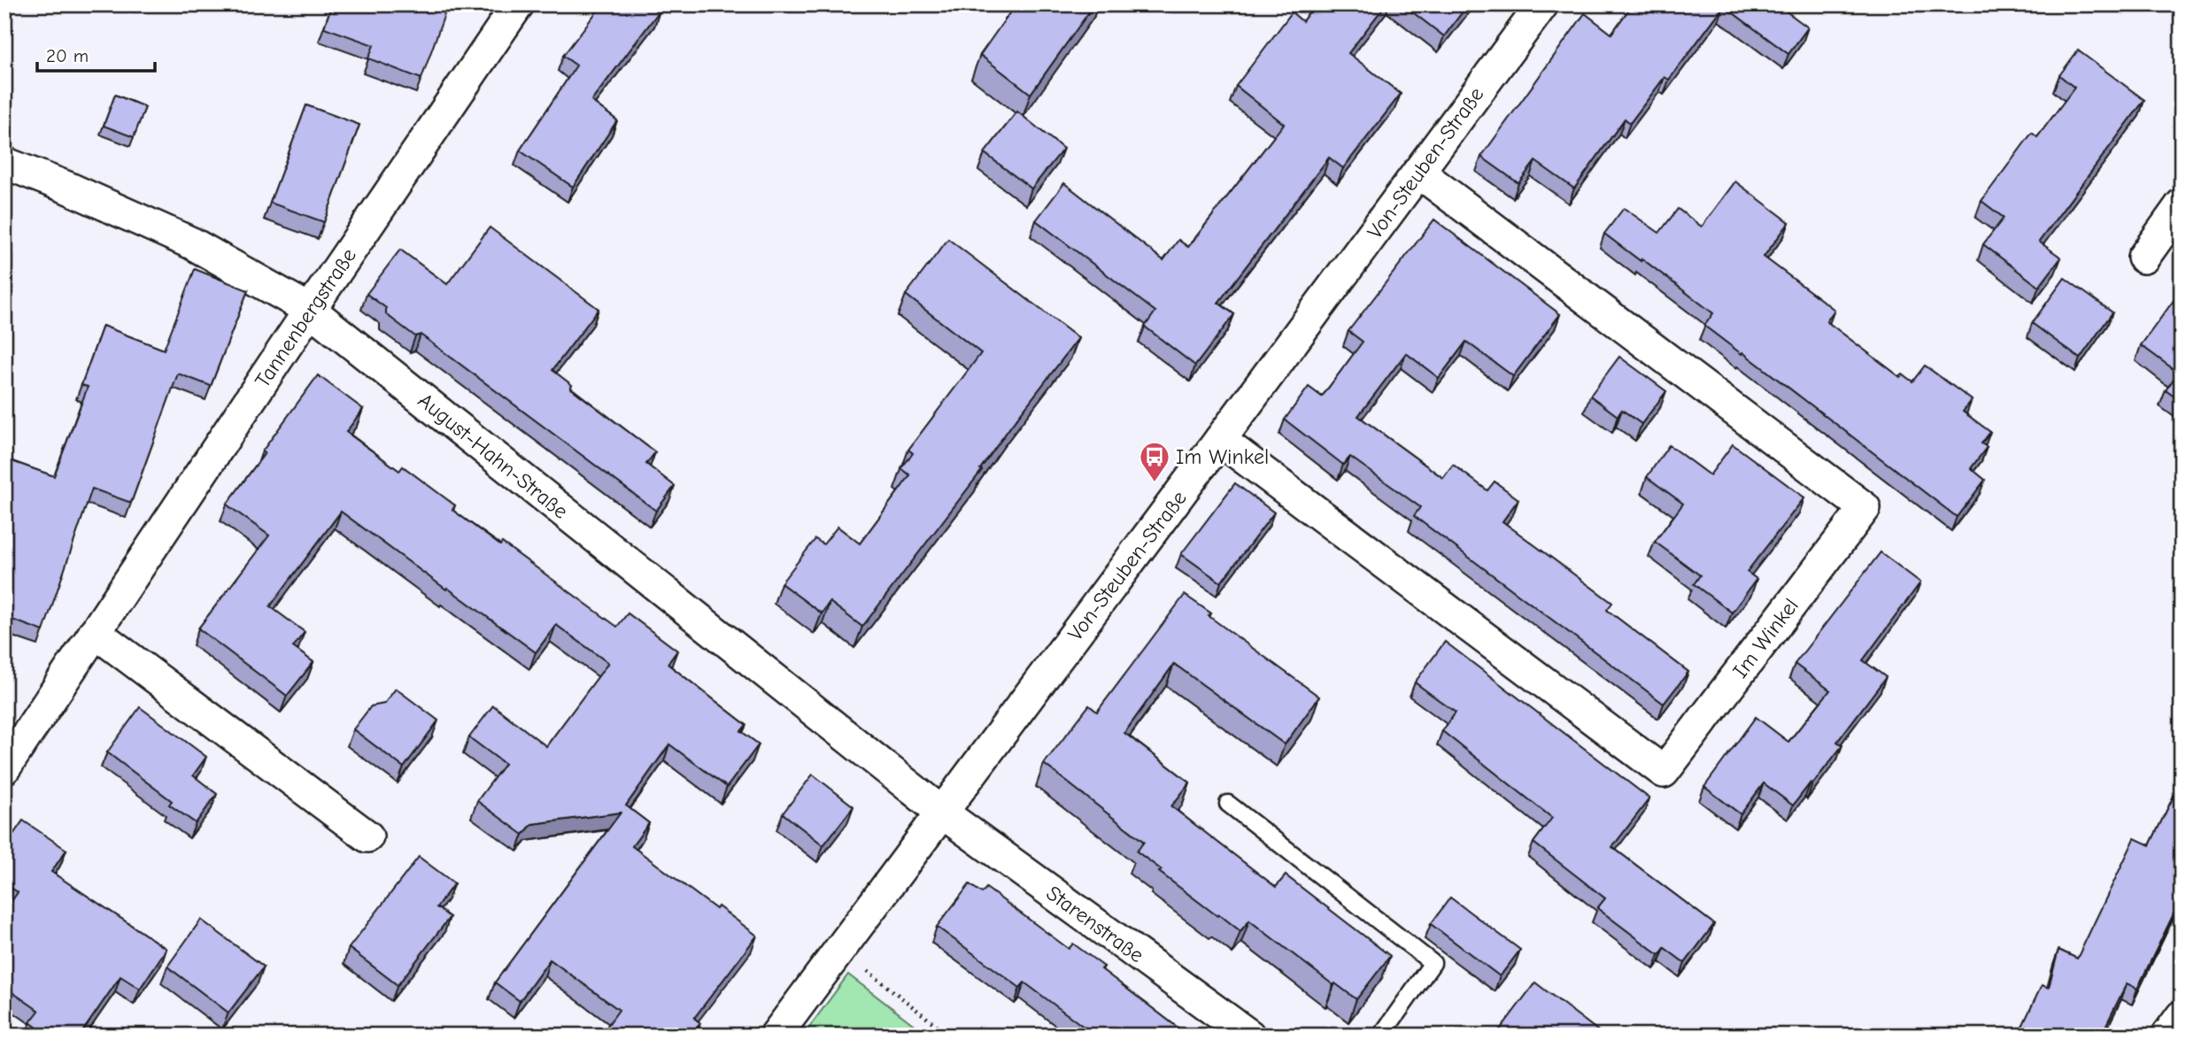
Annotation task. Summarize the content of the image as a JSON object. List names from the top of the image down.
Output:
{
  "streets": {
    "street": [
      "Von-Steuben-Straße",
      "Tannenbergstraße",
      "August-Hahn-Straße",
      "Im Winkel",
      "Starenstraße"
    ]
  },
  "crossings": [
    ["Von-Steuben-Straße", "August-Hahn-Straße"],
    ["Von-Steuben-Straße", "Im Winkel"],
    ["Von-Steuben-Straße", "Starenstraße"],
    ["Tannenbergstraße", "August-Hahn-Straße"],
    ["August-Hahn-Straße", "Starenstraße"]
  ],
  "places": {
    "bus stop": ["Im Winkel"]
  },
  "scale_bar": "20 m"
}
